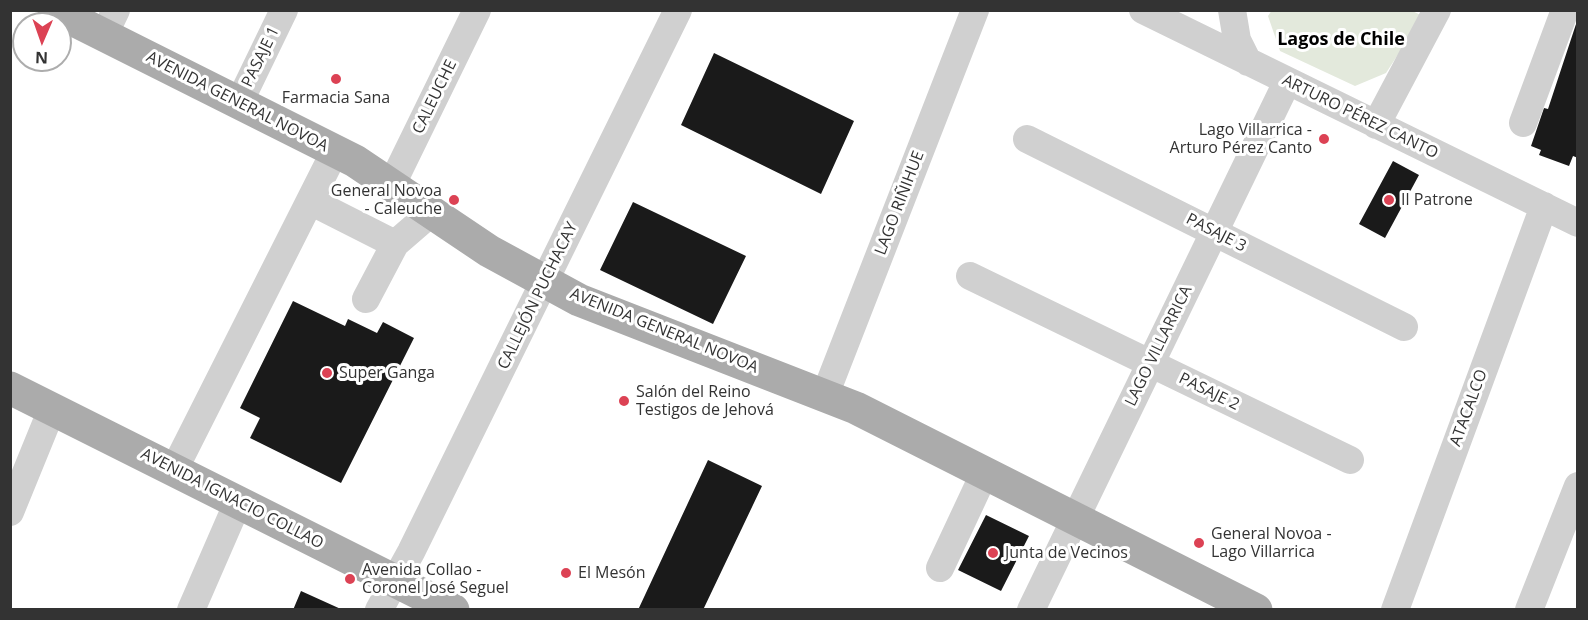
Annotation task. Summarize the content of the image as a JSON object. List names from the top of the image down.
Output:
{
  "streets": {
    "main road": ["AVENIDA GENERAL NOVOA", "AVENIDA IGNACIO COLLAO"],
    "street": [
      "PASAJE 1",
      "CALEUCHE",
      "ARTURO PÉREZ CANTO",
      "LAGO RIÑIHUE",
      "PASAJE 3",
      "CALLEJÓN PUCHACAY",
      "LAGO VILLARRICA",
      "PASAJE 2",
      "ATACALCO"
    ]
  },
  "crossings": [
    ["PASAJE 1", "AVENIDA GENERAL NOVOA"],
    ["CALEUCHE", "AVENIDA GENERAL NOVOA"],
    ["AVENIDA GENERAL NOVOA", "LAGO RIÑIHUE"],
    ["AVENIDA GENERAL NOVOA", "CALLEJÓN PUCHACAY"],
    ["AVENIDA GENERAL NOVOA", "LAGO VILLARRICA"],
    ["ARTURO PÉREZ CANTO", "LAGO VILLARRICA"],
    ["ARTURO PÉREZ CANTO", "ATACALCO"],
    ["PASAJE 3", "LAGO VILLARRICA"],
    ["CALLEJÓN PUCHACAY", "AVENIDA IGNACIO COLLAO"],
    ["LAGO VILLARRICA", "PASAJE 2"]
  ],
  "districts": ["Lagos de Chile"],
  "places": [
    "Farmacia Sana",
    "Lago Villarrica - Arturo Pérez Canto",
    "General Novoa - Caleuche",
    "Il Patrone",
    "Super Ganga",
    "Salón del Reino Testigos de Jehová",
    "General Novoa - Lago Villarrica",
    "Junta de Vecinos",
    "El Mesón",
    "Avenida Collao - Coronel José Seguel"
  ],
  "north": "bottom"
}
